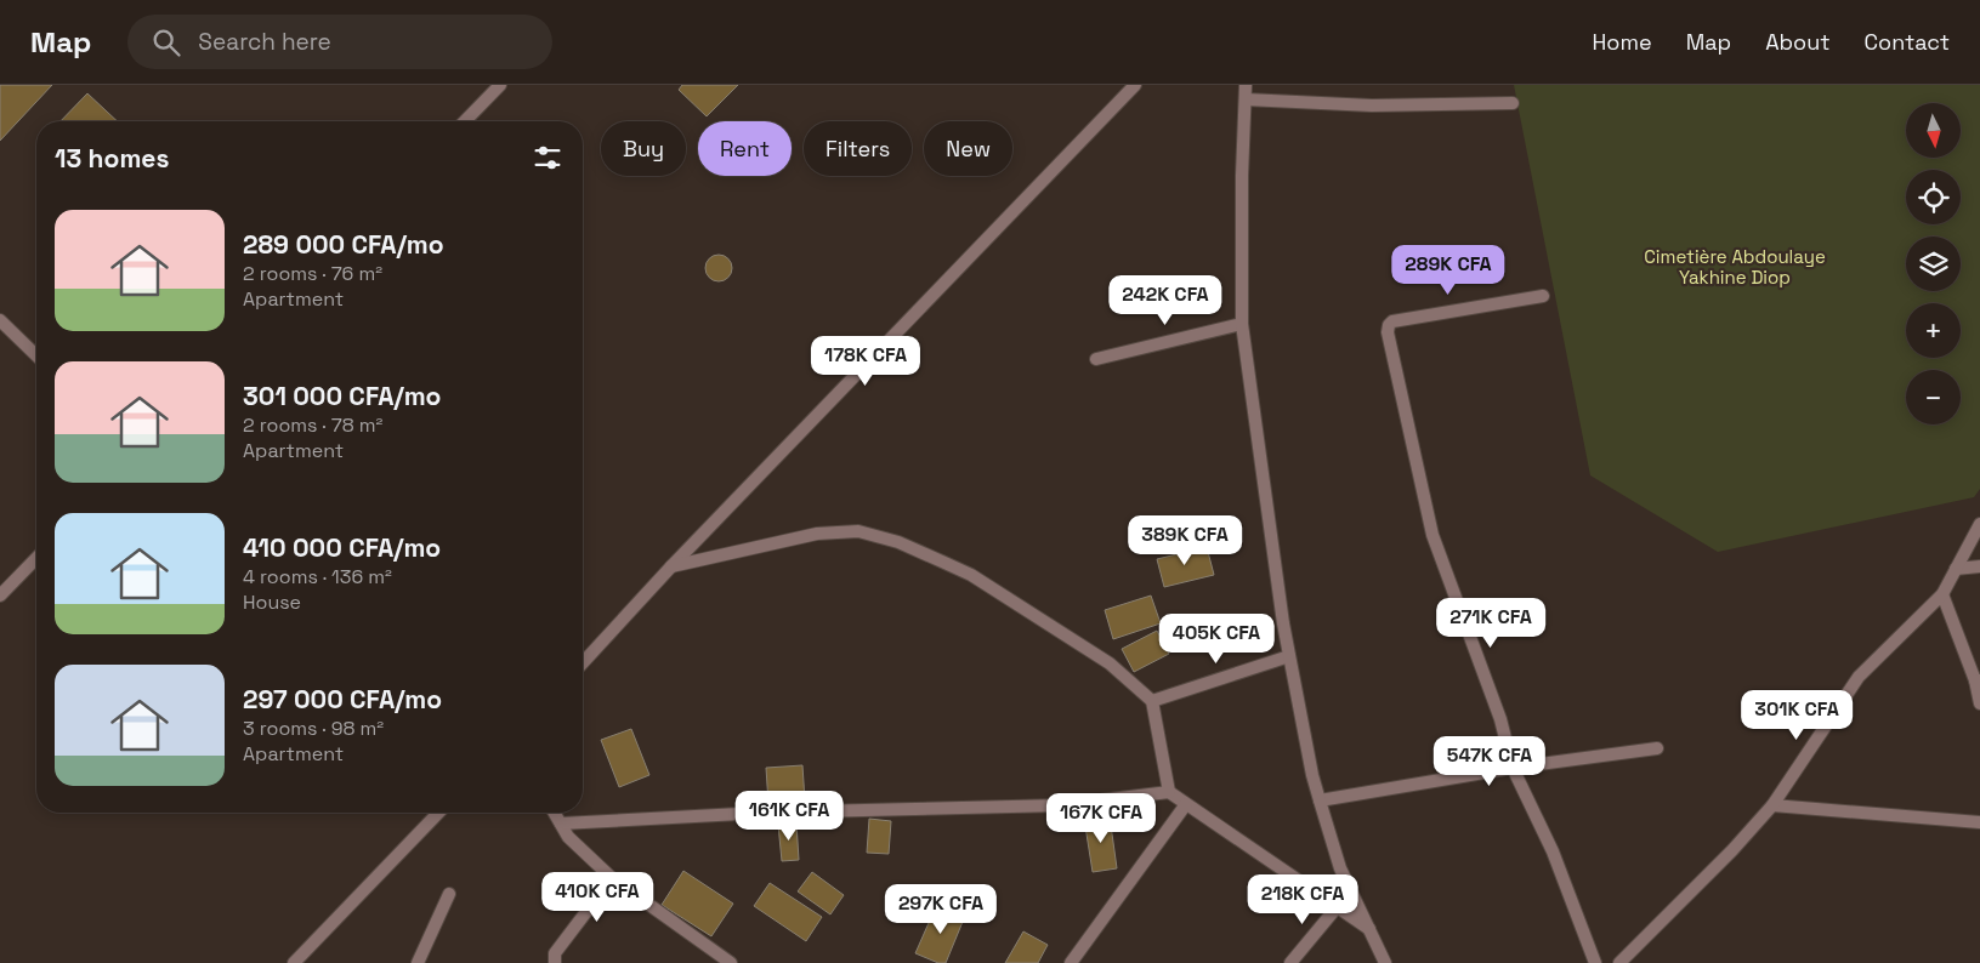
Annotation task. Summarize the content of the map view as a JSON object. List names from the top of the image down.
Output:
{
  "parks": ["Cimetière Abdoulaye Yakhine Diop"],
  "north": "bottom",
  "page": {
    "header": "Map",
    "search": "Search here",
    "nav": [
      "Home",
      "Map",
      "About",
      "Contact"
    ],
    "map_buttons": ["+", "−"],
    "chip": [
      "Buy",
      "Rent",
      "Filters",
      "New"
    ],
    "heading": "13 homes",
    "list": [
      {
        "name": "289 000 CFA/mo",
        "note": "2 rooms · 76 m² · Apartment"
      },
      {
        "name": "301 000 CFA/mo",
        "note": "2 rooms · 78 m² · Apartment"
      },
      {
        "name": "410 000 CFA/mo",
        "note": "4 rooms · 136 m² · House"
      },
      {
        "name": "297 000 CFA/mo",
        "note": "3 rooms · 98 m² · Apartment"
      }
    ],
    "price": [
      "289K CFA",
      "242K CFA",
      "178K CFA",
      "389K CFA",
      "271K CFA",
      "405K CFA",
      "301K CFA",
      "547K CFA",
      "161K CFA",
      "167K CFA",
      "410K CFA",
      "218K CFA",
      "297K CFA"
    ]
  }
}
